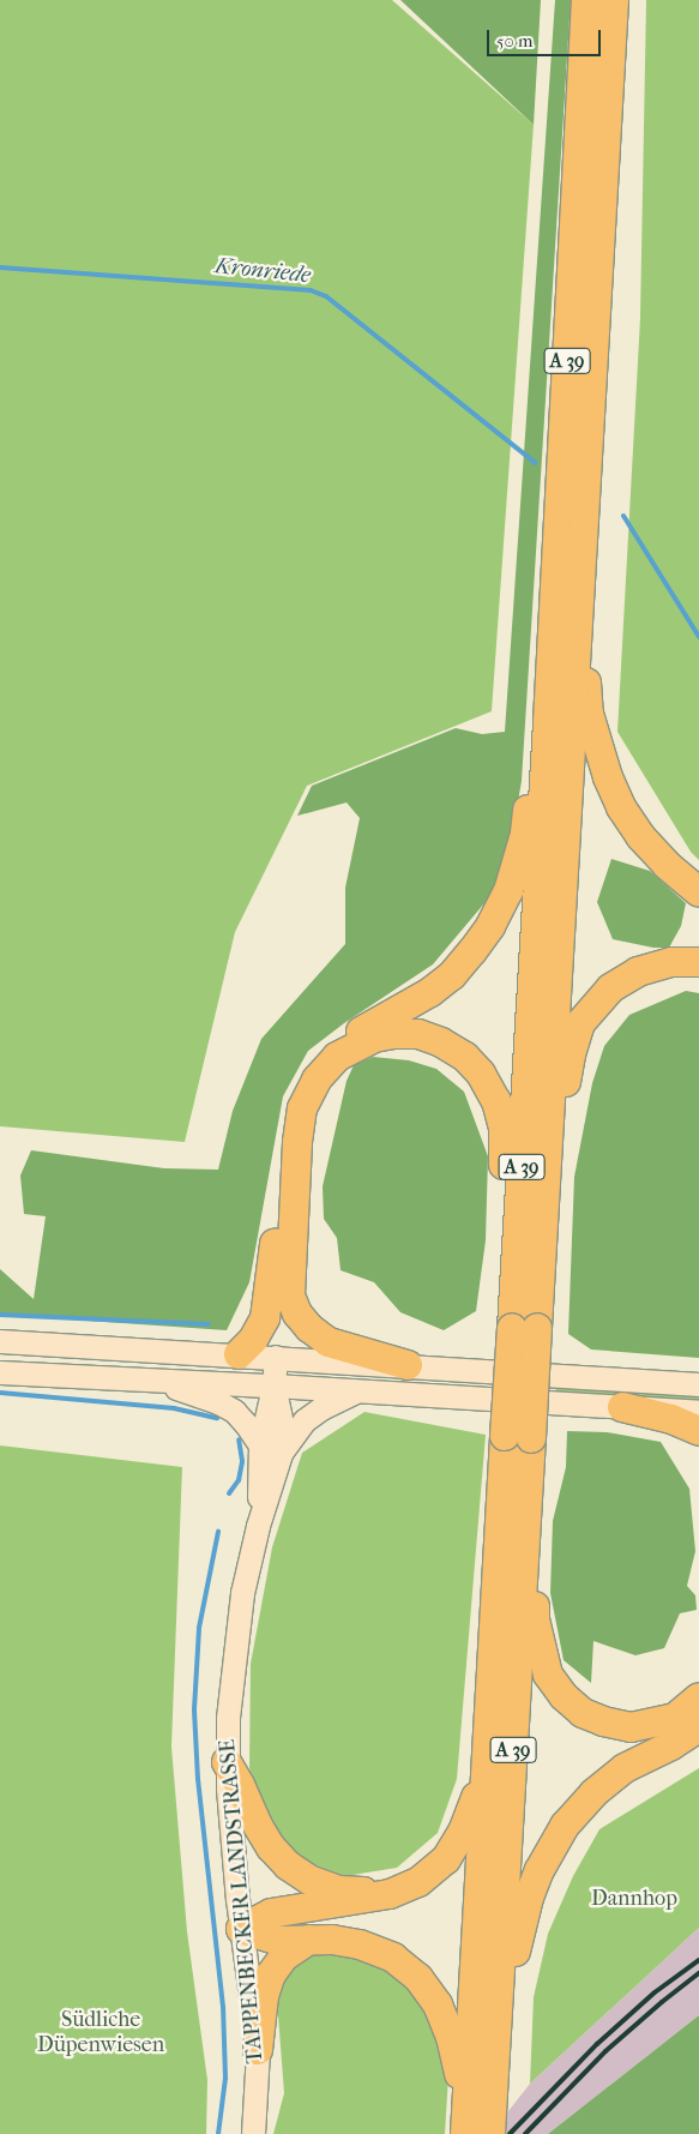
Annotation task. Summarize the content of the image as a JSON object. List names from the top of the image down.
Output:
{
  "streets": {
    "highway": ["A 39"],
    "main road": ["TAPPENBECKER LANDSTRASSE"]
  },
  "water": ["Kronriede"],
  "parks": ["Dannhop", "Südliche Düpenwiesen"],
  "scale_bar": "50 m"
}
